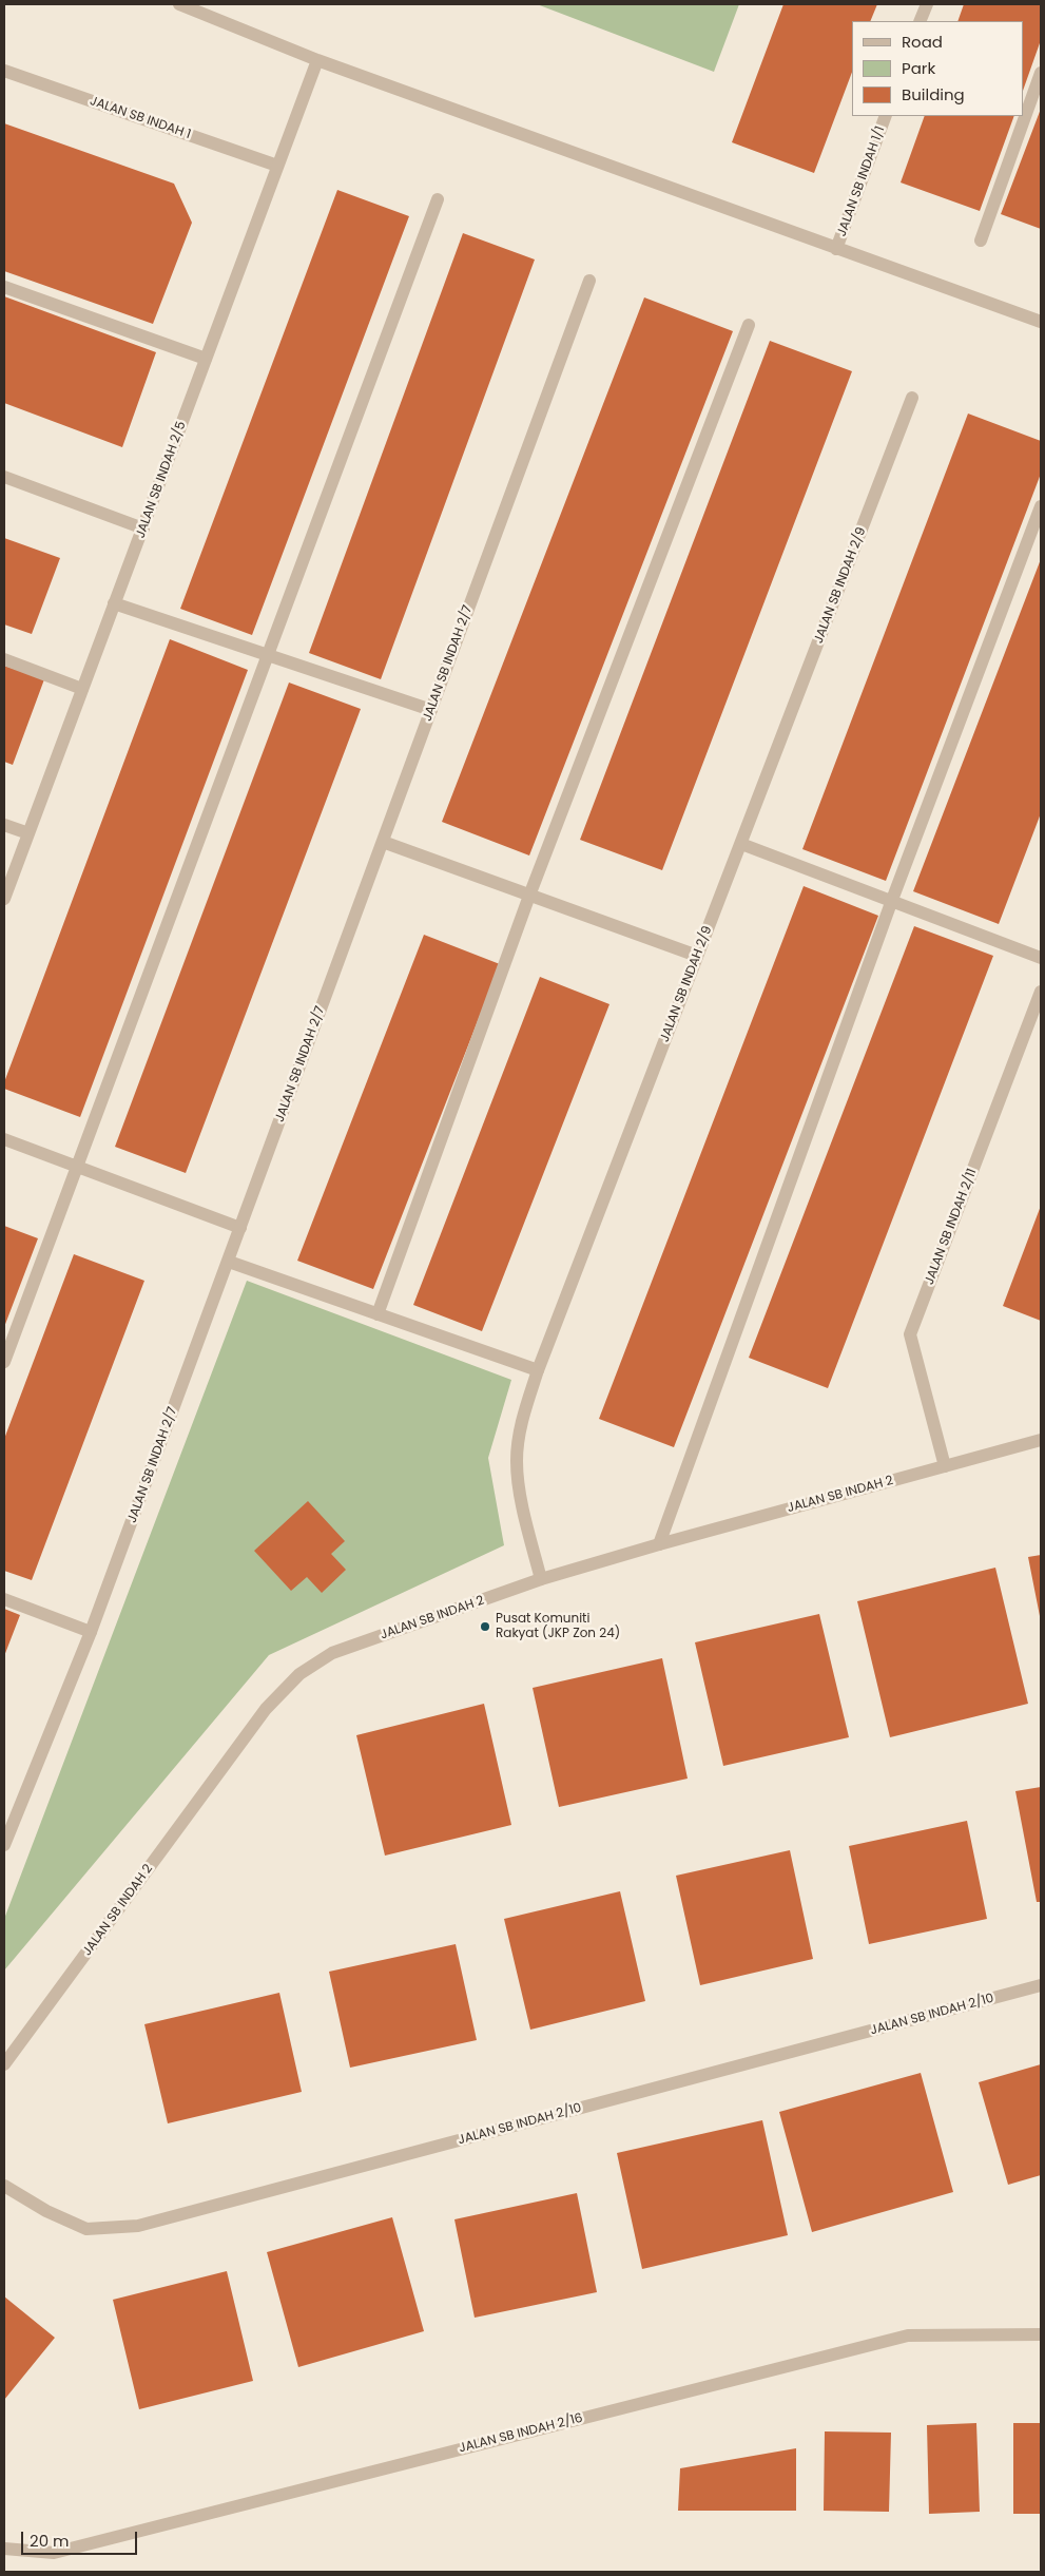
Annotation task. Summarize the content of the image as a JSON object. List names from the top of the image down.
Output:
{
  "streets": {
    "street": [
      "JALAN SB INDAH 1",
      "JALAN SB INDAH 1/1",
      "JALAN SB INDAH 2/5",
      "JALAN SB INDAH 2/9",
      "JALAN SB INDAH 2/7",
      "JALAN SB INDAH 2/11",
      "JALAN SB INDAH 2",
      "JALAN SB INDAH 2/10",
      "JALAN SB INDAH 2/16"
    ]
  },
  "crossings": [
    ["JALAN SB INDAH 1", "JALAN SB INDAH 2/5"],
    ["JALAN SB INDAH 2/9", "JALAN SB INDAH 2"],
    ["JALAN SB INDAH 2/11", "JALAN SB INDAH 2"]
  ],
  "places": ["Pusat Komuniti Rakyat (JKP Zon 24)"],
  "legend": ["Road", "Park", "Building"],
  "scale_bar": "20 m"
}
